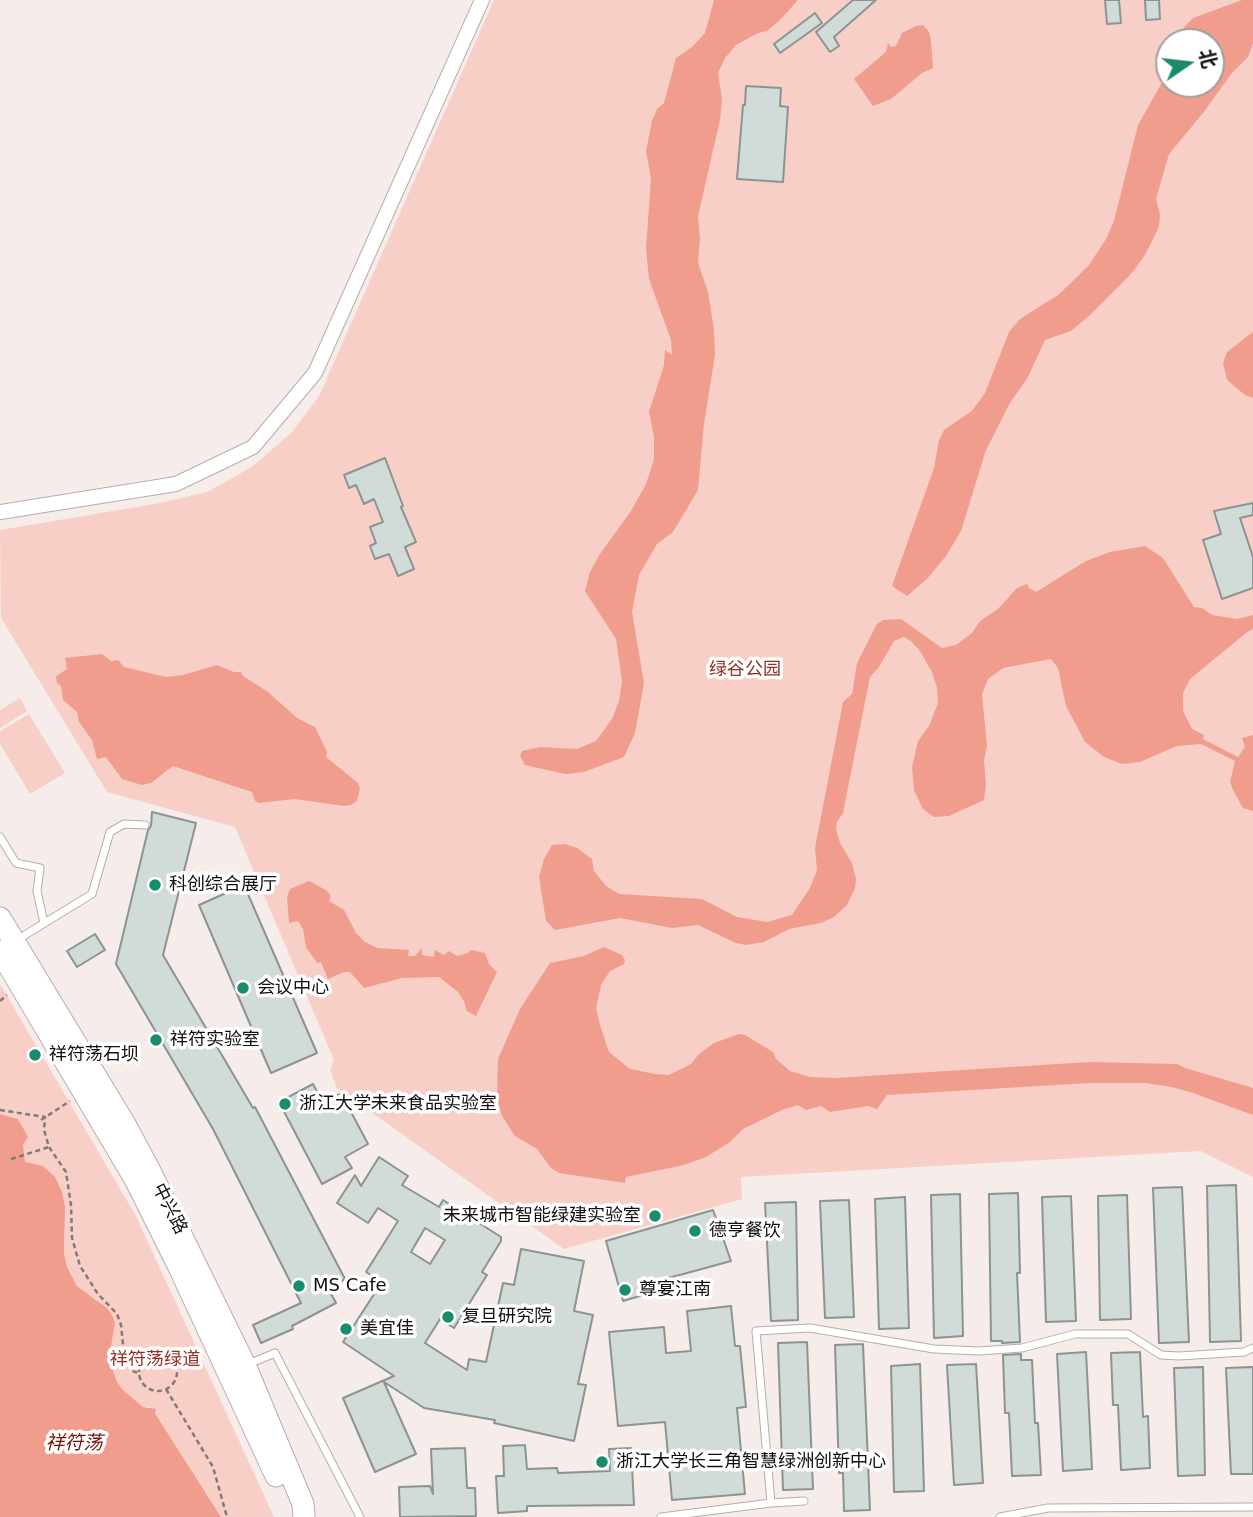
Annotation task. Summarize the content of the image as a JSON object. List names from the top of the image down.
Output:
{
  "streets": {
    "main road": ["中兴路"]
  },
  "water": ["祥符荡"],
  "parks": ["绿谷公园", "祥符荡绿道"],
  "places": [
    "科创综合展厅",
    "会议中心",
    "祥符实验室",
    "祥符荡石坝",
    "浙江大学未来食品实验室",
    "未来城市智能绿建实验室",
    "德亨餐饮",
    "MS Cafe",
    "尊宴江南",
    "复旦研究院",
    "美宜佳",
    "浙江大学长三角智慧绿洲创新中心"
  ],
  "north": "right"
}
